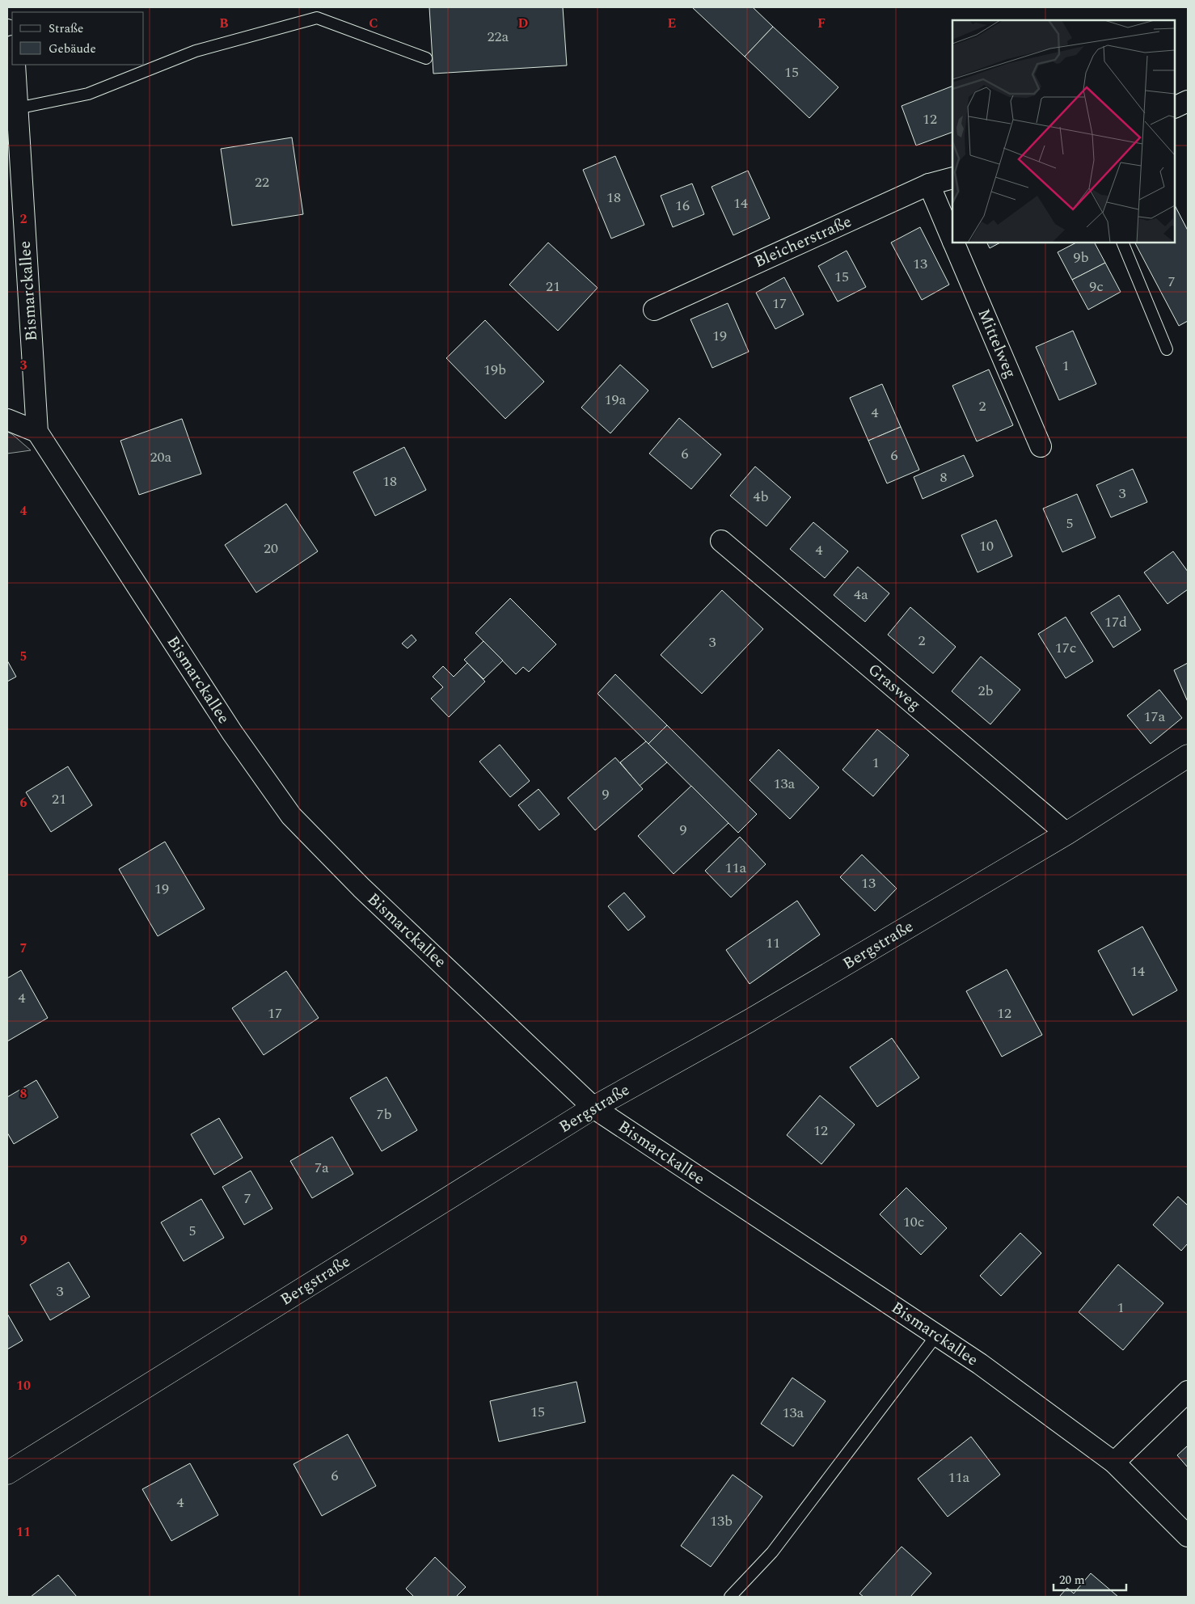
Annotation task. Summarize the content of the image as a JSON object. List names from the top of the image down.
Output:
{
  "streets": {
    "street": [
      "Bleicherstraße",
      "Bismarckallee",
      "Mittelweg",
      "Grasweg",
      "Bergstraße"
    ]
  },
  "crossings": [
    ["Bleicherstraße", "Mittelweg"],
    ["Bismarckallee", "Bergstraße"],
    ["Grasweg", "Bergstraße"]
  ],
  "house_numbers": [
    "22a",
    "15",
    "12",
    "22",
    "18",
    "14",
    "16",
    "9b",
    "13",
    "15",
    "7",
    "21",
    "9c",
    "17",
    "19",
    "1",
    "19b",
    "19a",
    "2",
    "4",
    "6",
    "6",
    "20a",
    "8",
    "18",
    "3",
    "4b",
    "5",
    "10",
    "20",
    "4",
    "4a",
    "17d",
    "2",
    "3",
    "17c",
    "2b",
    "17a",
    "1",
    "13a",
    "9",
    "21",
    "9",
    "11a",
    "13",
    "19",
    "11",
    "14",
    "4",
    "17",
    "12",
    "7b",
    "12",
    "7a",
    "7",
    "10c",
    "5",
    "3",
    "1",
    "15",
    "13a",
    "6",
    "11a",
    "4",
    "13b"
  ],
  "legend": ["Straße", "Gebäude"],
  "scale_bar": "20 m",
  "grid": {
    "columns": [
      "B",
      "C",
      "D",
      "E",
      "F"
    ],
    "rows": [
      "2",
      "3",
      "4",
      "5",
      "6",
      "7",
      "8",
      "9",
      "10",
      "11"
    ]
  }
}
